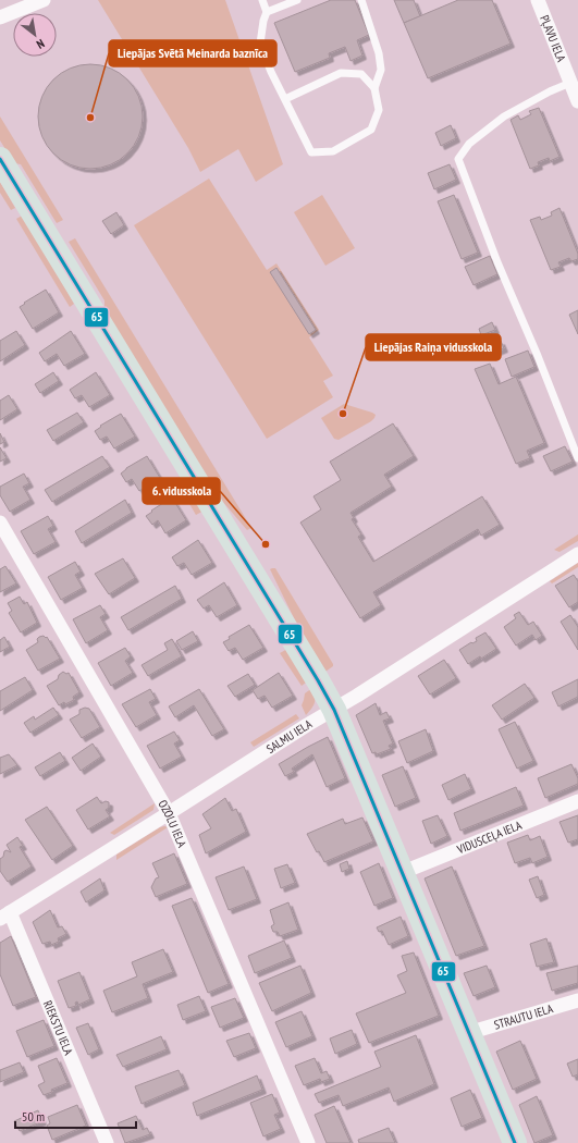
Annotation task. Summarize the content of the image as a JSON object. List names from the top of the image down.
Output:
{
  "streets": {
    "street": [
      "PĻAVU IELA",
      "SALMU IELA",
      "OZOLU IELA",
      "VIDUSCEĻA IELA",
      "STRAUTU IELA",
      "RIEKSTU IELA"
    ]
  },
  "crossings": [
    ["SALMU IELA", "OZOLU IELA"],
    ["SALMU IELA", "RIEKSTU IELA"]
  ],
  "places": ["Liepājas Svētā Meinarda baznīca", "Liepājas Raiņa vidusskola", "6. vidusskola"],
  "lines": ["transit line 65"],
  "scale_bar": "50 m",
  "north": "bottom right"
}
